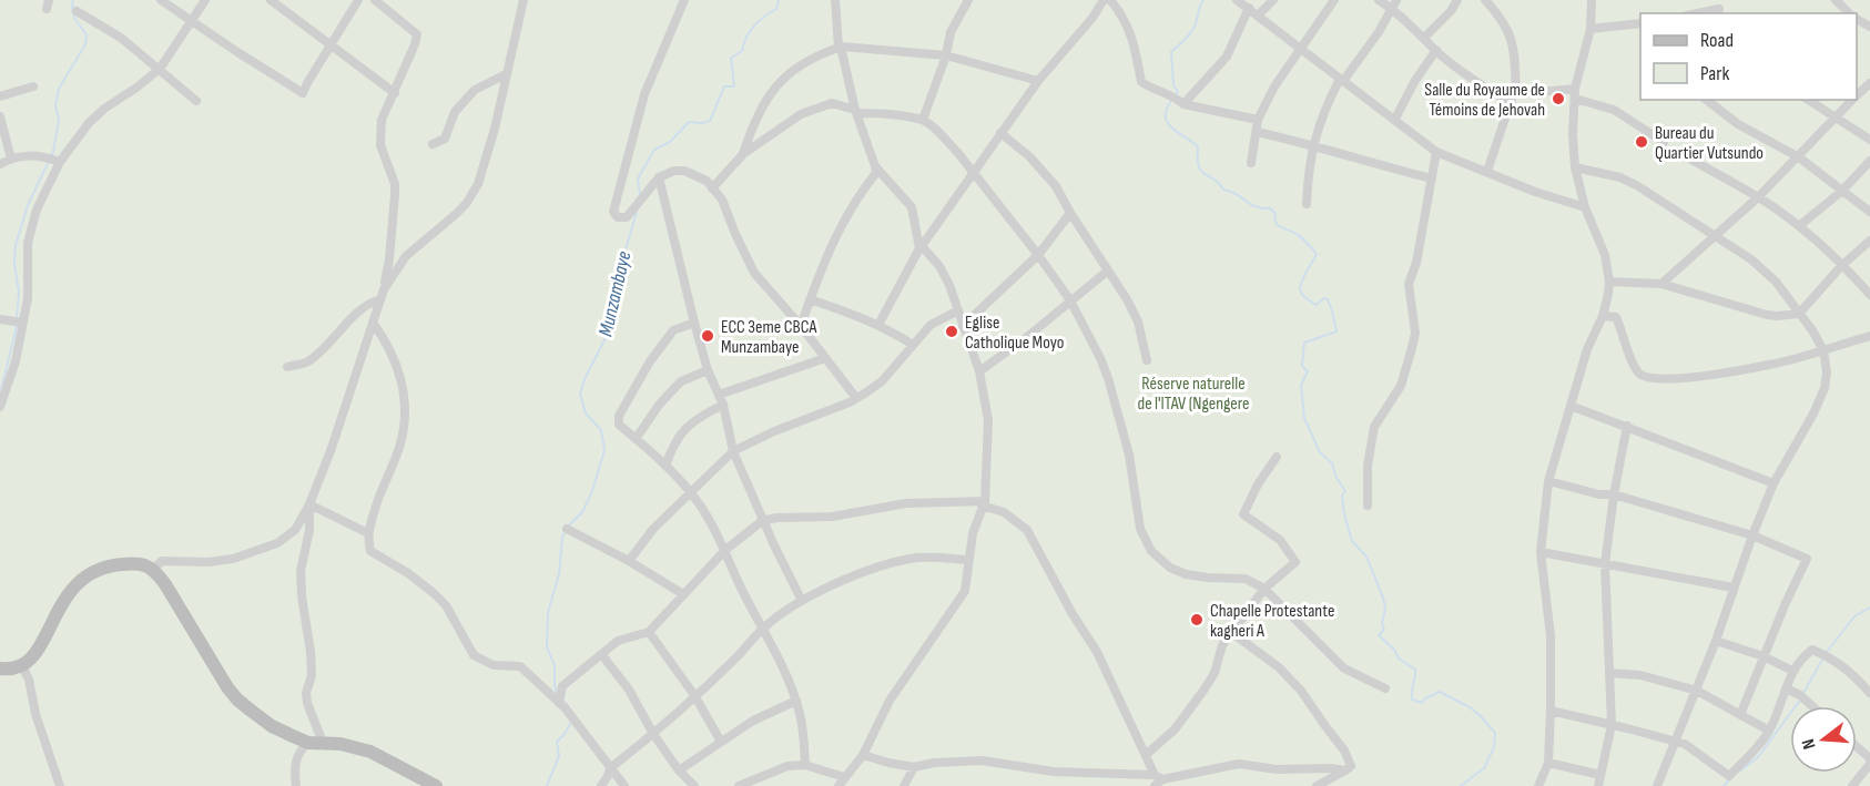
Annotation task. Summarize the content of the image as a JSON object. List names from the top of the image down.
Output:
{
  "water": ["Munzambaye"],
  "parks": ["Réserve naturelle de l'ITAV (Ngengere"],
  "places": [
    "Salle du Royaume de Témoins de Jehovah",
    "Bureau du Quartier Vutsundo",
    "Eglise Catholique Moyo",
    "ECC 3eme CBCA Munzambaye",
    "Chapelle Protestante kagheri A"
  ],
  "legend": ["Road", "Park"],
  "north": "left"
}
